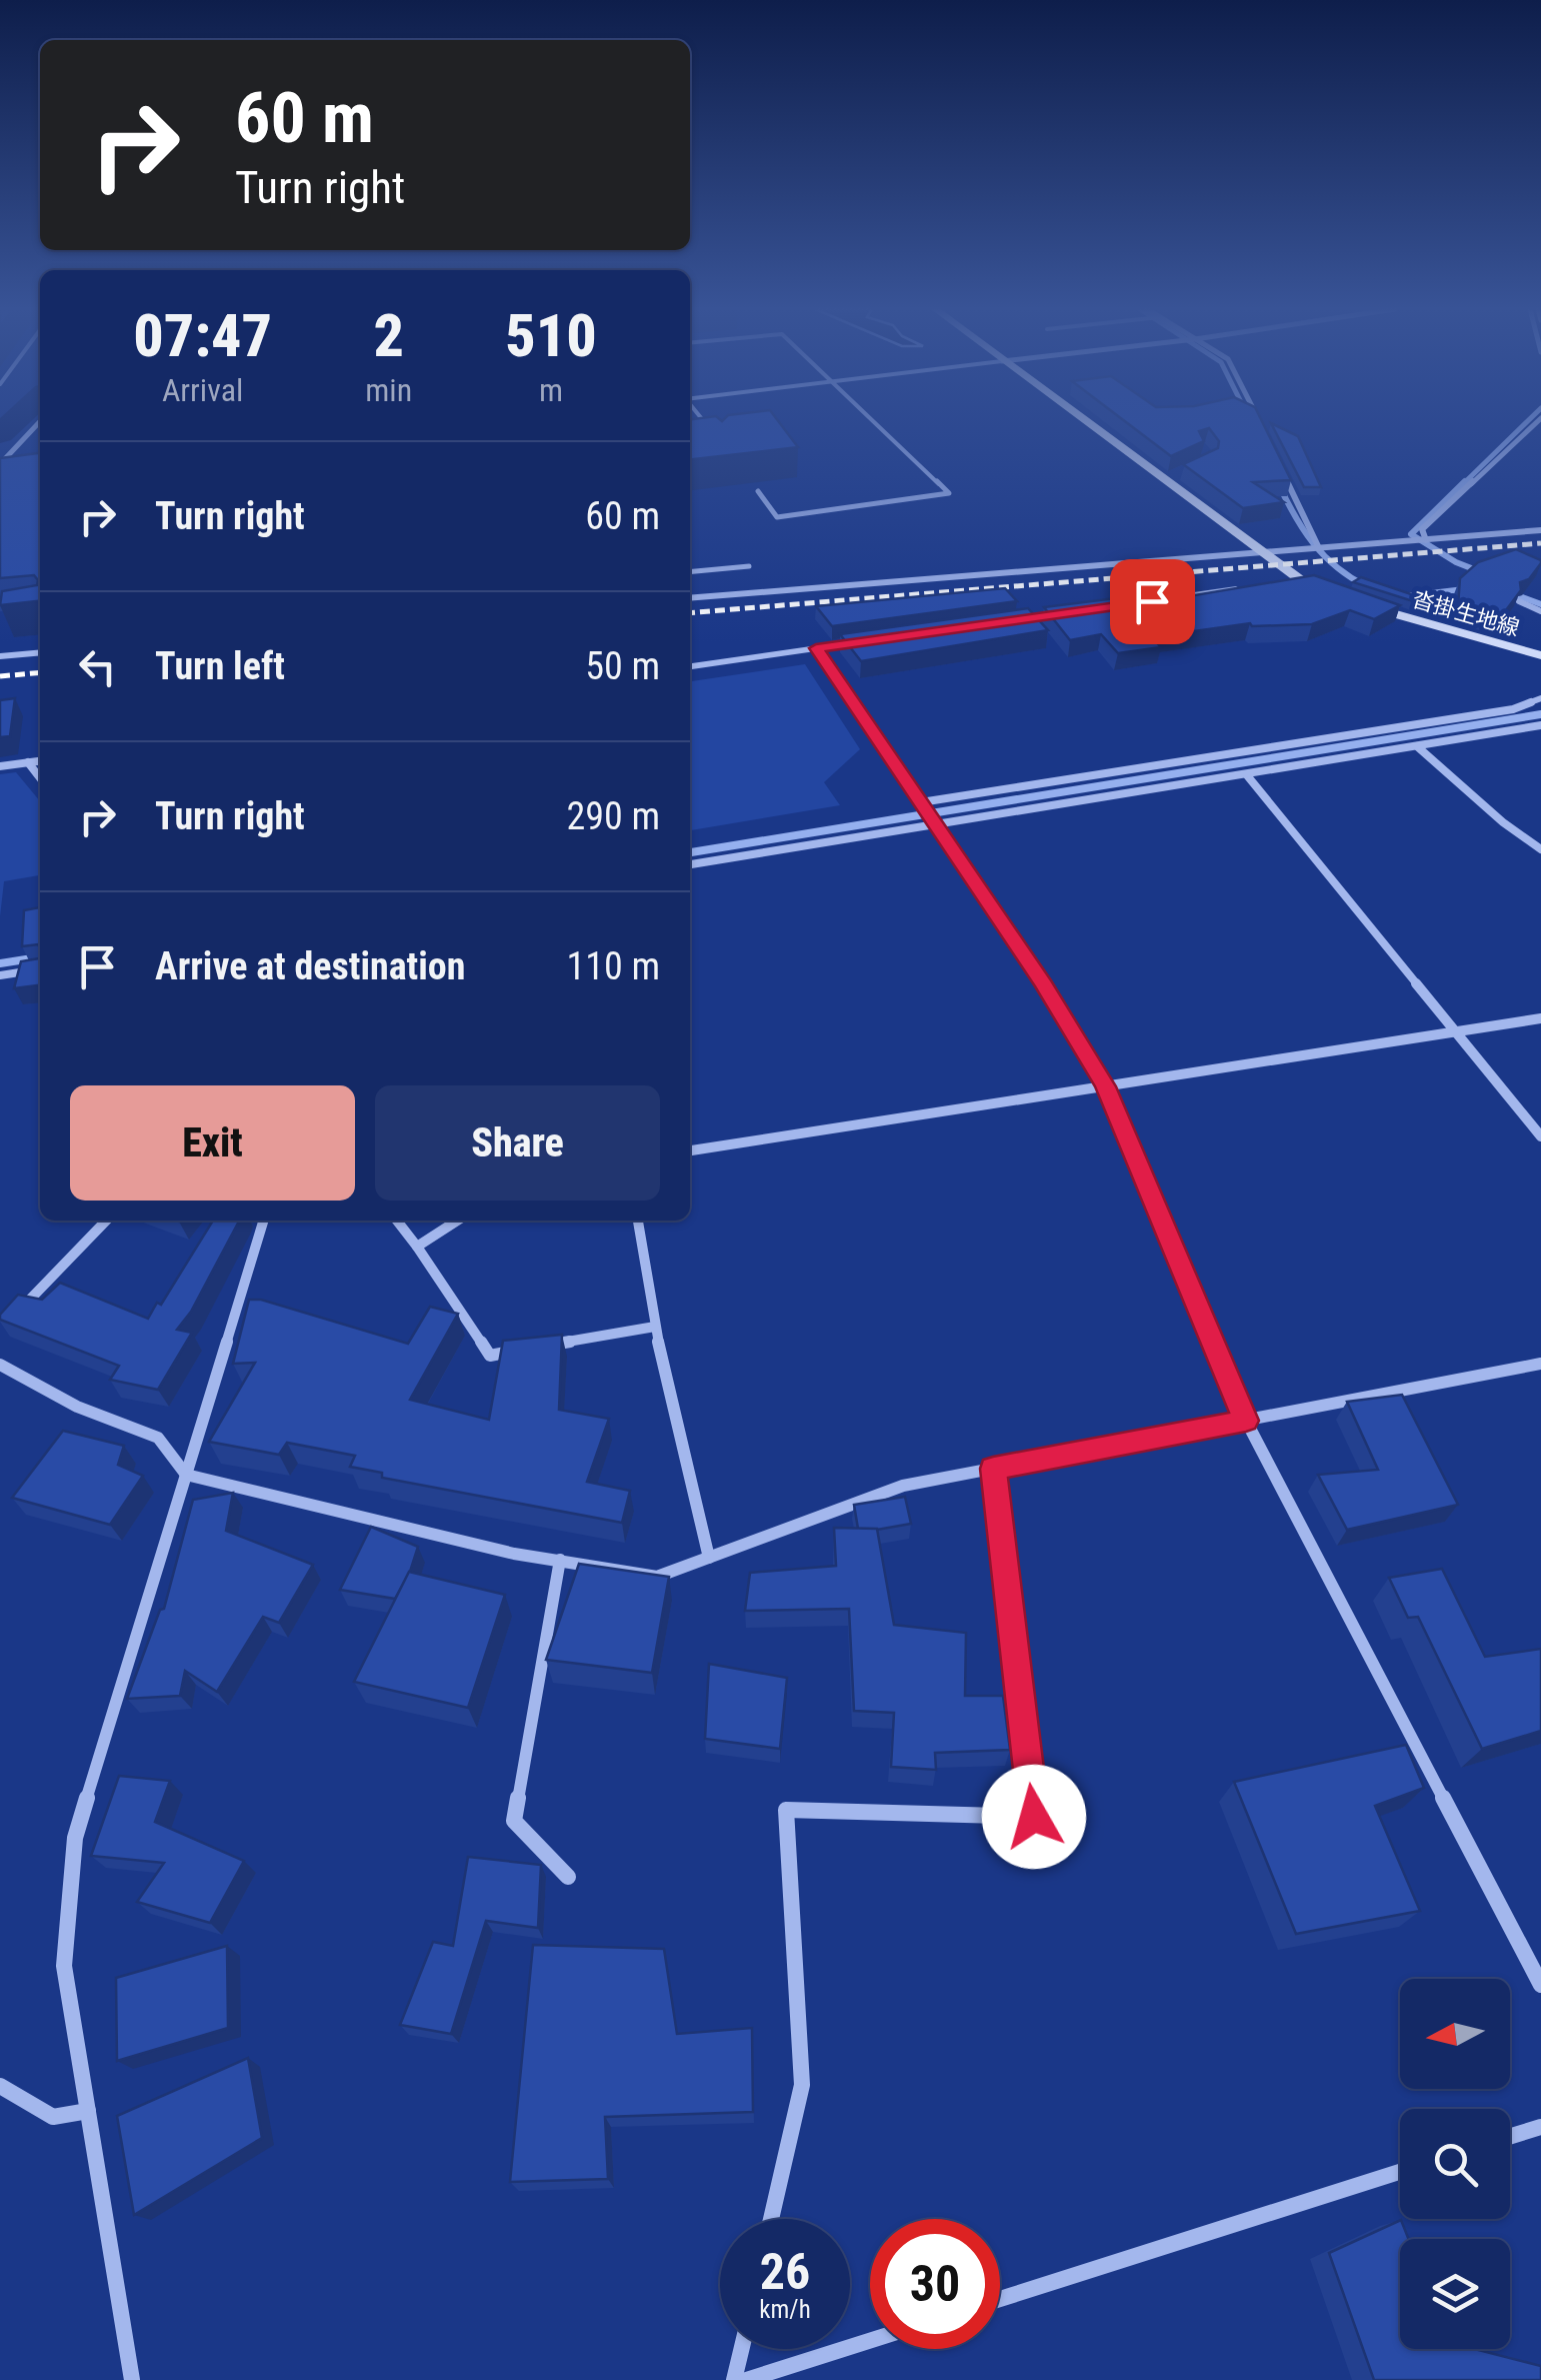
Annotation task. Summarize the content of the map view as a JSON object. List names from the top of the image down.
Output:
{
  "streets": {
    "main road": ["沓掛生地線"]
  },
  "north": "left",
  "page": {
    "turn": ["60 m", "Turn right"],
    "eta": [
      "07:47",
      "Arrival",
      "2",
      "min",
      "510",
      "m"
    ],
    "list": [
      {
        "name": "Turn right",
        "value": "60 m"
      },
      {
        "name": "Turn left",
        "value": "50 m"
      },
      {
        "name": "Turn right",
        "value": "290 m"
      },
      {
        "name": "Arrive at destination",
        "value": "110 m"
      }
    ],
    "buttons": ["Exit", "Share"],
    "speed": "26 km/h",
    "limit": "30"
  }
}
